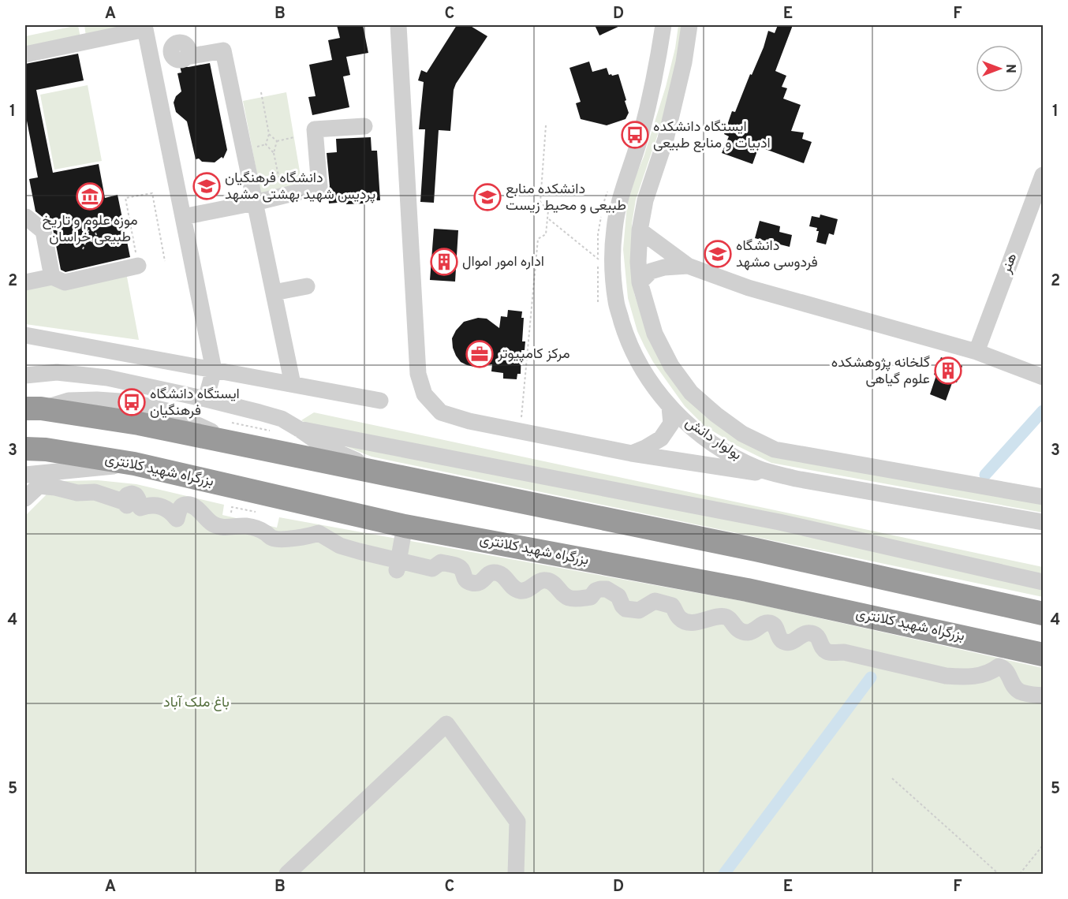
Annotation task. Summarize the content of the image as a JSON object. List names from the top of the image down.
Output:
{
  "streets": {
    "highway": ["بزرگراه شهید کلانتری"],
    "street": ["هنر", "بولوار دانش"]
  },
  "parks": ["باغ ملک آباد"],
  "places": {
    "bus stop": ["ایستگاه دانشکده ادبیات و منابع طبیعی", "ایستگاه دانشگاه فرهنگیان"],
    "school or university": ["دانشگاه فرهنگیان پردیس شهید بهشتی مشهد", "دانشکده منابع طبیعی و محیط زیست", "دانشگاه فردوسی مشهد"],
    "museum": ["موزه علوم و تاریخ طبیعی خراسان"],
    "building": ["اداره امور اموال", "گلخانه پژوهشکده علوم گیاهی"],
    "office": ["مرکز کامپیوتر"]
  },
  "north": "right",
  "grid": {
    "columns": [
      "A",
      "B",
      "C",
      "D",
      "E",
      "F"
    ],
    "rows": [
      "1",
      "2",
      "3",
      "4",
      "5"
    ]
  }
}
